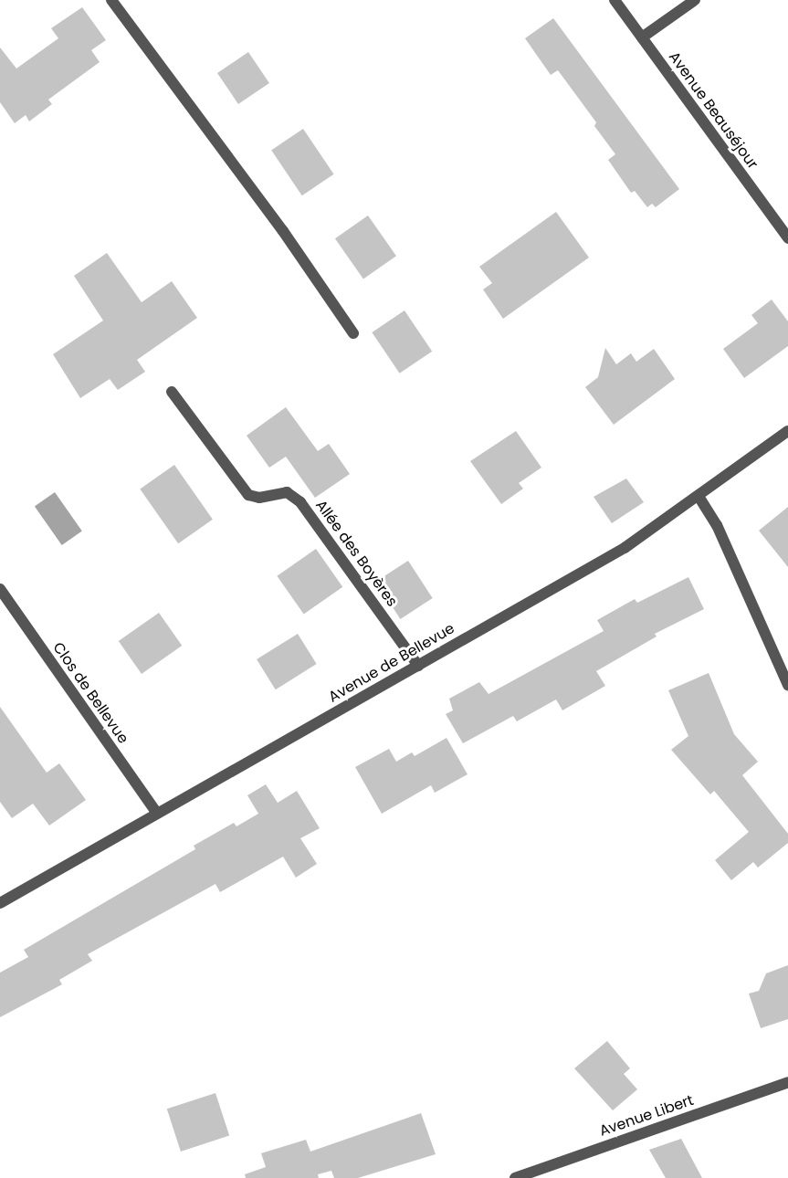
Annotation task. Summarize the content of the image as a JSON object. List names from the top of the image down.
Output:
{
  "streets": {
    "street": [
      "Avenue Beauséjour",
      "Allée des Boyères",
      "Avenue de Bellevue",
      "Clos de Bellevue",
      "Avenue Libert"
    ]
  },
  "crossings": [
    ["Allée des Boyères", "Avenue de Bellevue"],
    ["Avenue de Bellevue", "Clos de Bellevue"]
  ]
}
